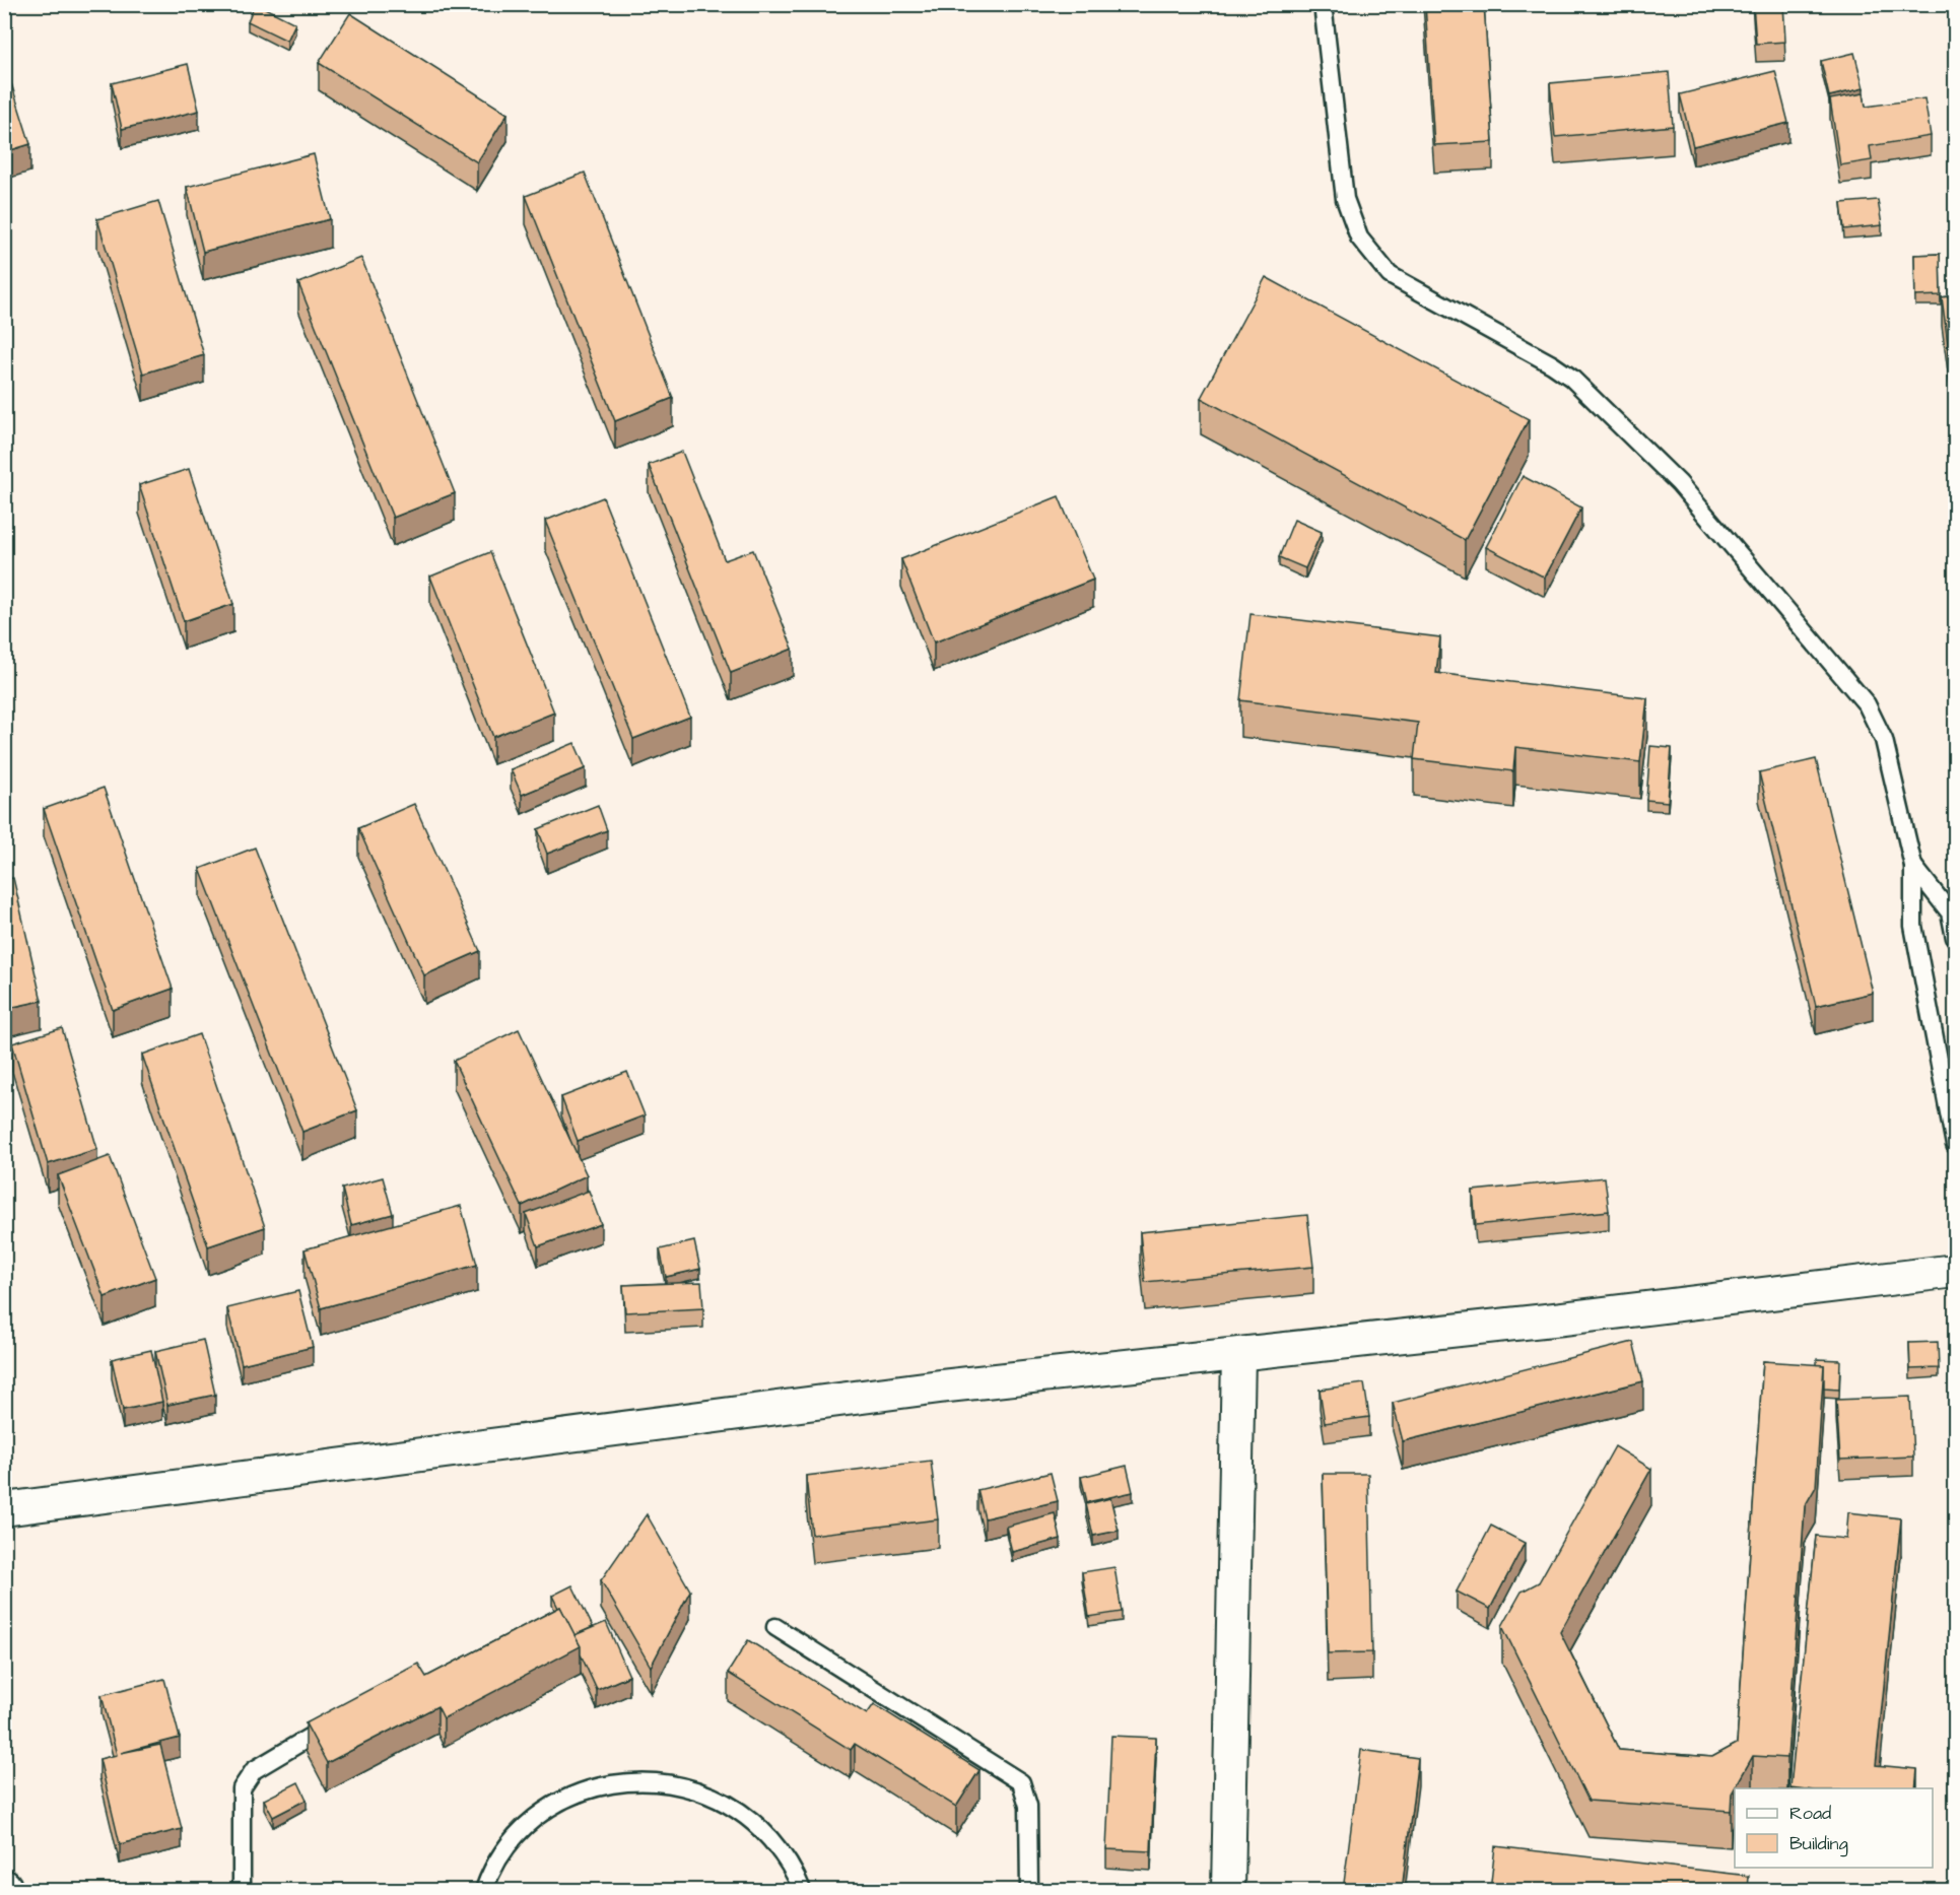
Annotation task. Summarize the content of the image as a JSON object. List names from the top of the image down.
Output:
{
  "legend": ["Road", "Building"]
}
